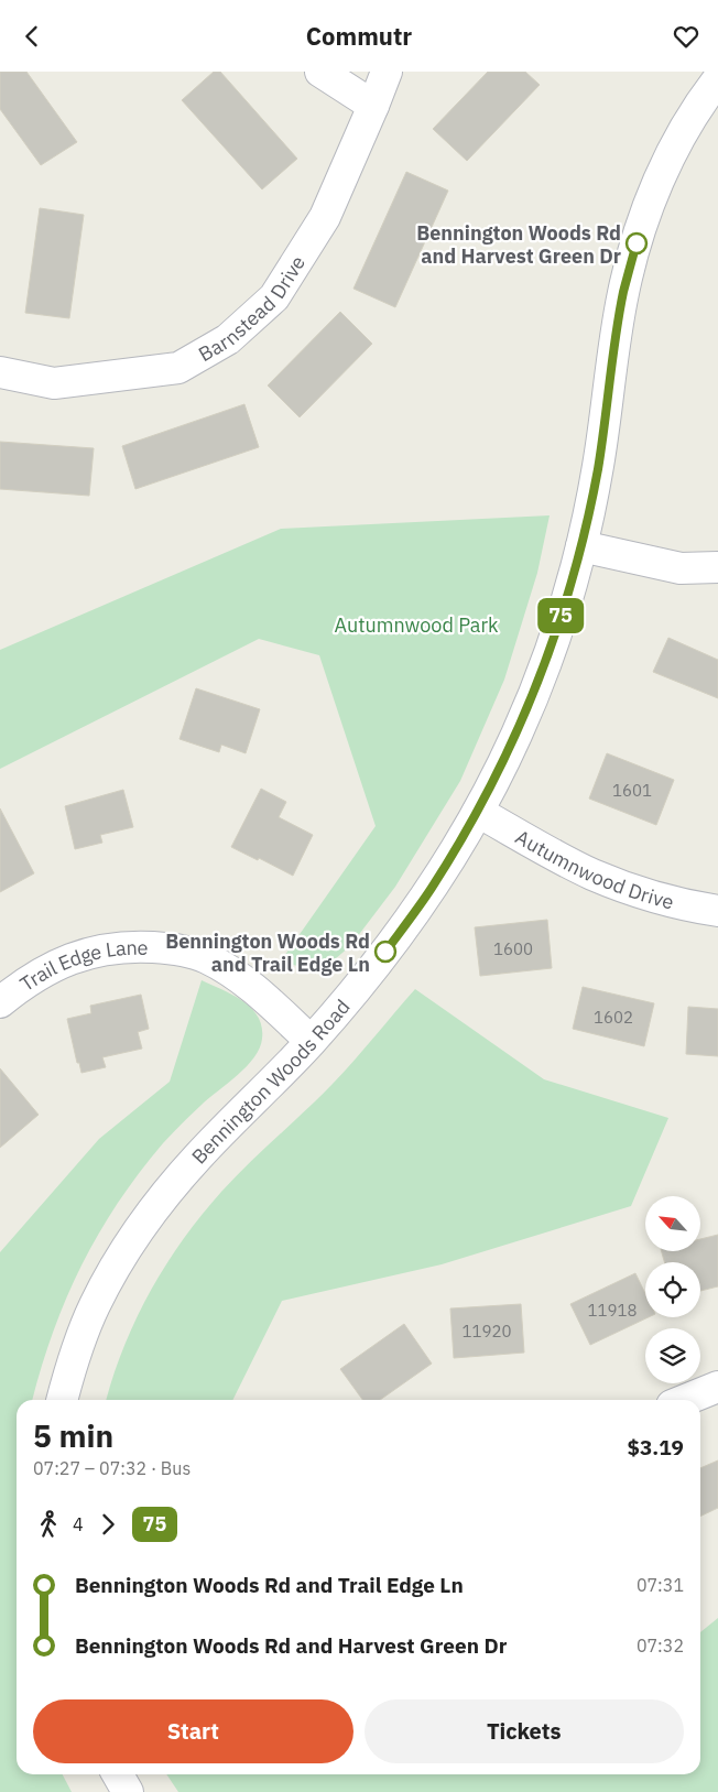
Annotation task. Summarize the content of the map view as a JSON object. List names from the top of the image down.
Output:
{
  "streets": {
    "street": [
      "Barnstead Drive",
      "Autumnwood Drive",
      "Trail Edge Lane",
      "Bennington Woods Road"
    ]
  },
  "crossings": [
    ["Autumnwood Drive", "Bennington Woods Road"],
    ["Trail Edge Lane", "Bennington Woods Road"]
  ],
  "parks": ["Autumnwood Park"],
  "places": ["Bennington Woods Rd and Harvest Green Dr", "Bennington Woods Rd and Trail Edge Ln"],
  "lines": ["bus line 75"],
  "house_numbers": [
    "1601",
    "1600",
    "1602",
    "11918",
    "11920"
  ],
  "north": "top left",
  "page": {
    "header": "Commutr",
    "on_map": "75",
    "heading": ["5 min", "07:27 – 07:32 · Bus", "$3.19"],
    "legs": ["4", "75"],
    "list": [
      {
        "name": "Bennington Woods Rd and Trail Edge Ln",
        "value": "07:31"
      },
      {
        "name": "Bennington Woods Rd and Harvest Green Dr",
        "value": "07:32"
      }
    ],
    "buttons": ["Start", "Tickets"]
  }
}
